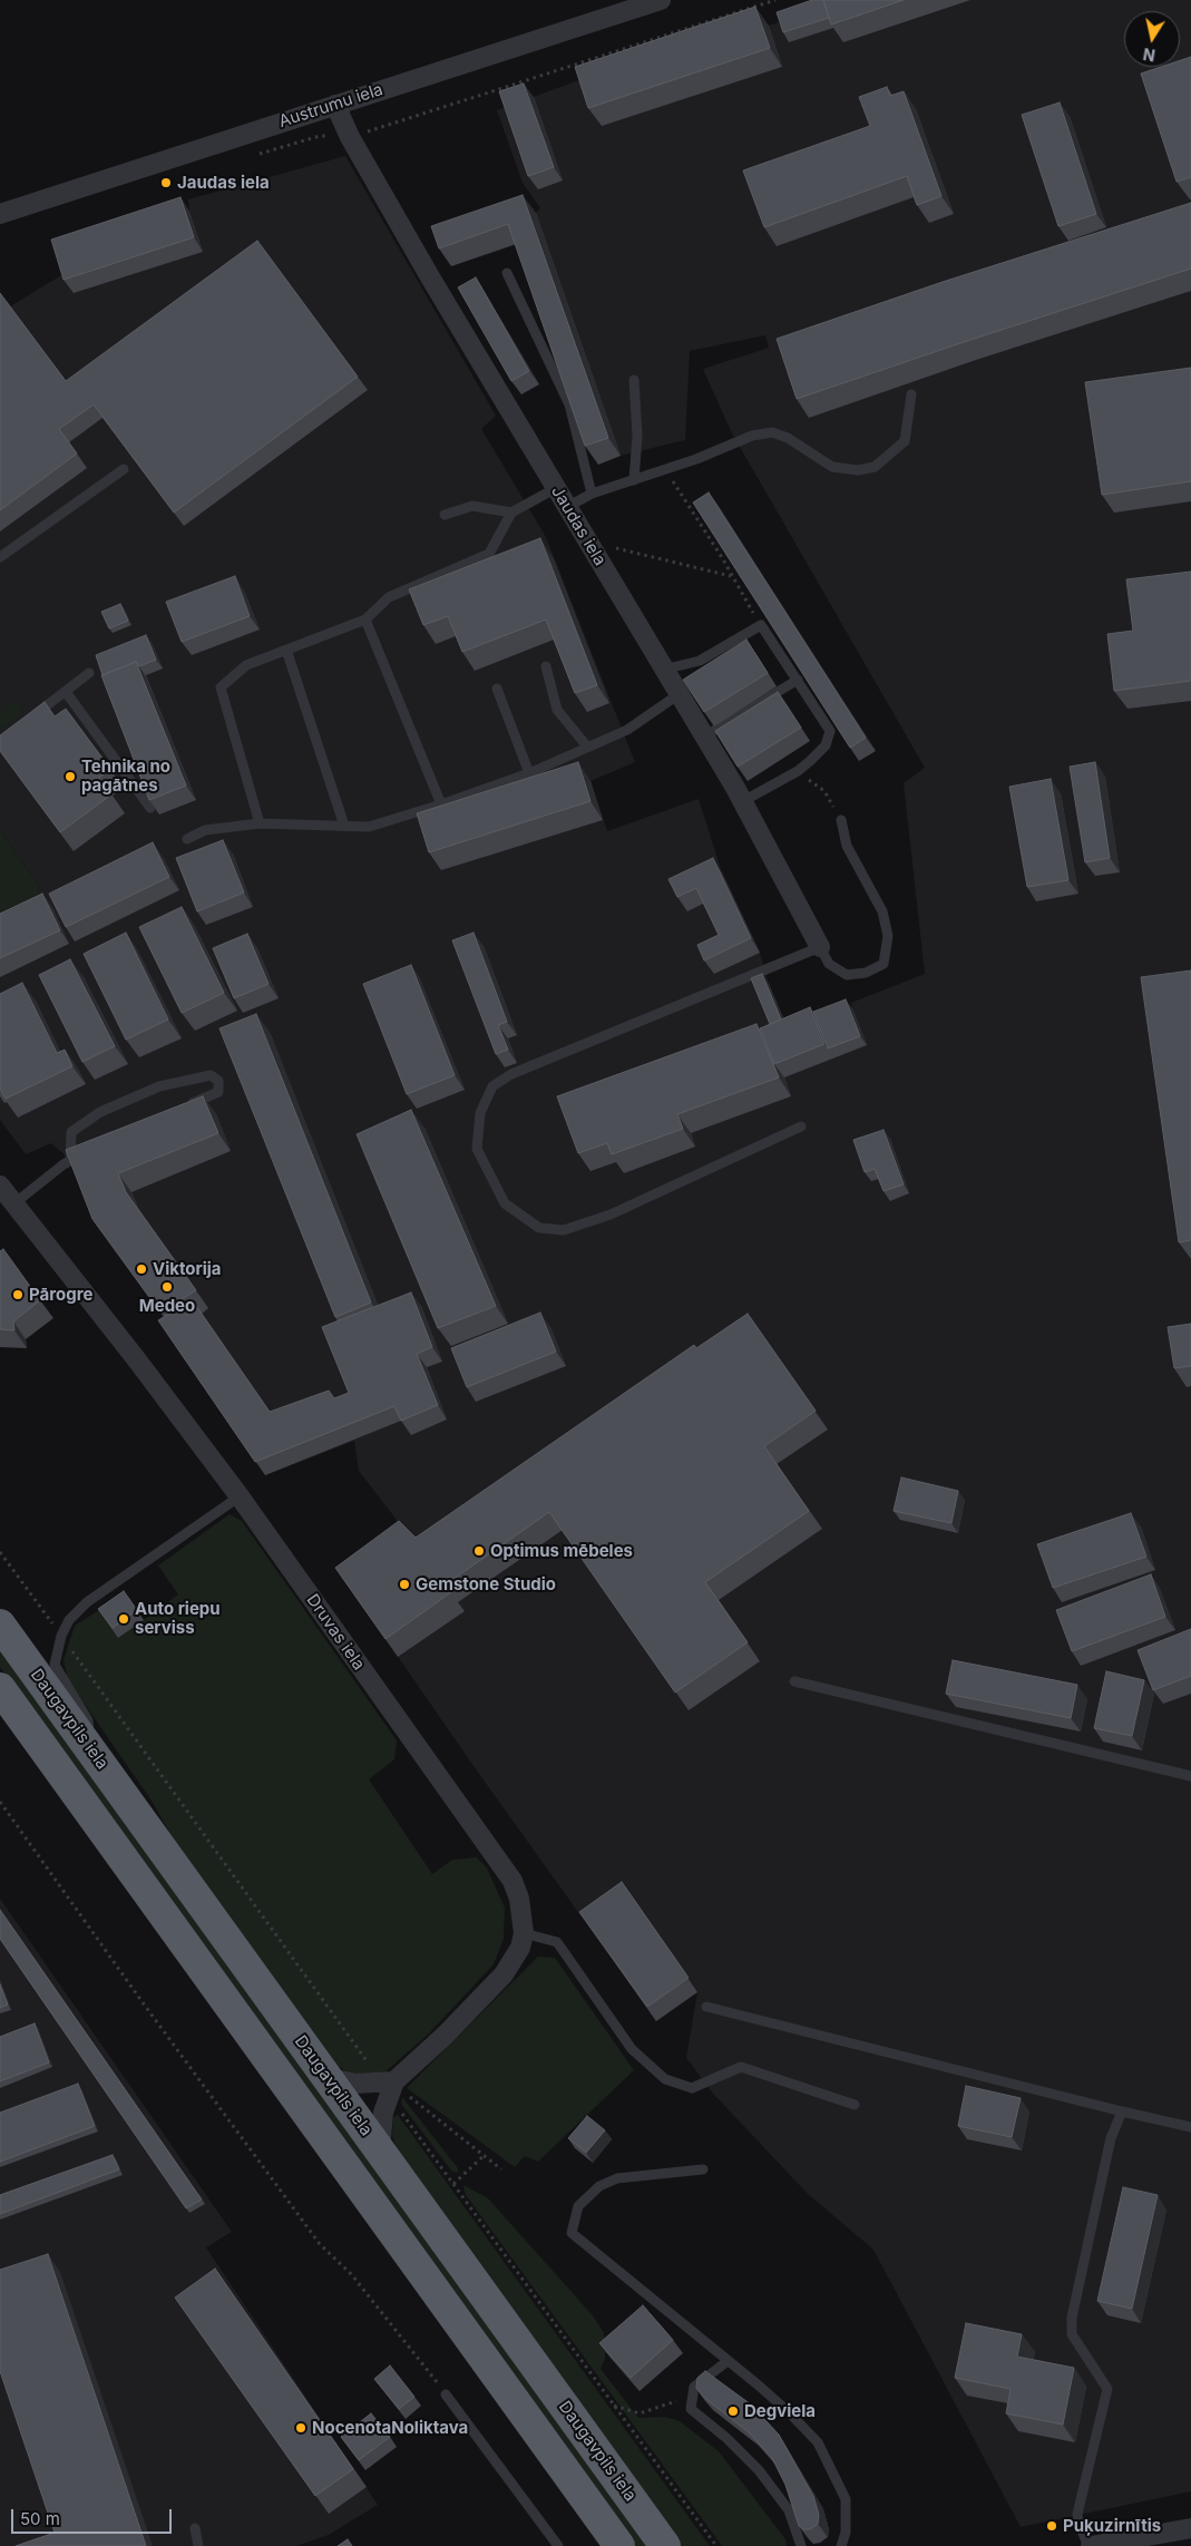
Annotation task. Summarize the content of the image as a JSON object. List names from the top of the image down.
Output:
{
  "streets": {
    "highway": ["Daugavpils iela"],
    "street": ["Austrumu iela", "Jaudas iela", "Druvas iela"]
  },
  "crossings": [
    ["Austrumu iela", "Jaudas iela"]
  ],
  "places": [
    "Jaudas iela",
    "Tehnika no pagātnes",
    "Viktorija",
    "Medeo",
    "Pārogre",
    "Optimus mēbeles",
    "Gemstone Studio",
    "Auto riepu serviss",
    "Degviela",
    "NocenotaNoliktava",
    "Puķuzirnītis"
  ],
  "scale_bar": "50 m",
  "north": "bottom"
}
